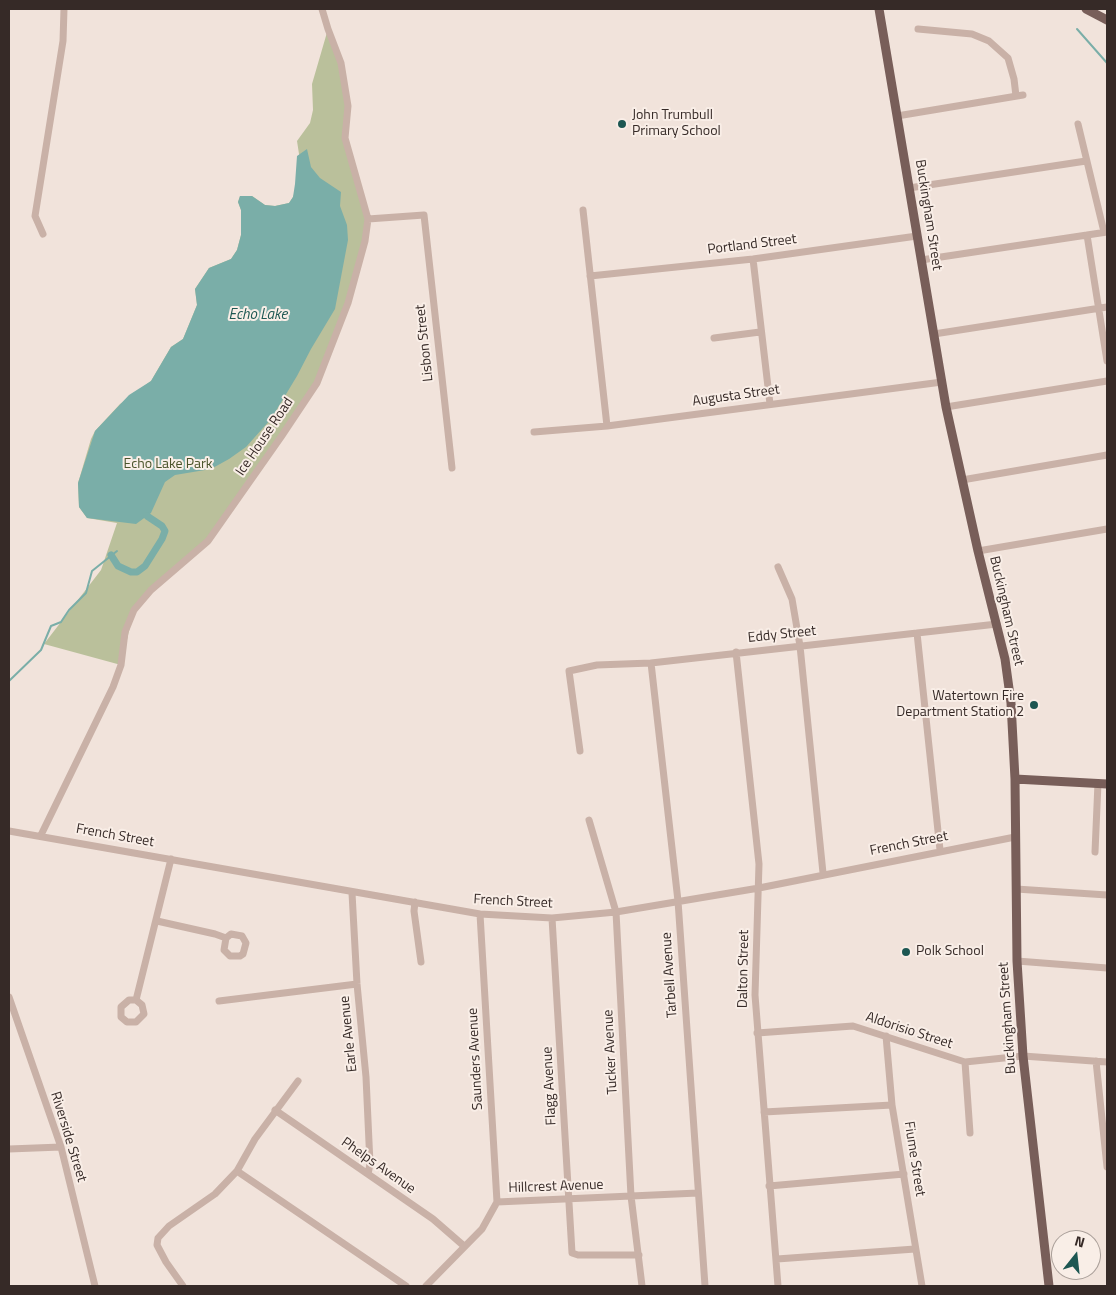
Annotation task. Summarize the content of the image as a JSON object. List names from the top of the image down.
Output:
{
  "streets": {
    "main road": ["Buckingham Street"],
    "street": [
      "Portland Street",
      "Lisbon Street",
      "Augusta Street",
      "Ice House Road",
      "Eddy Street",
      "French Street",
      "Dalton Street",
      "Tarbell Avenue",
      "Aldorisio Street",
      "Earle Avenue",
      "Tucker Avenue",
      "Saunders Avenue",
      "Flagg Avenue",
      "Riverside Street",
      "Fiume Street",
      "Phelps Avenue",
      "Hillcrest Avenue"
    ]
  },
  "crossings": [
    ["Buckingham Street", "Portland Street"],
    ["Buckingham Street", "Augusta Street"],
    ["Buckingham Street", "Eddy Street"],
    ["Buckingham Street", "French Street"],
    ["Buckingham Street", "Aldorisio Street"],
    ["Lisbon Street", "Ice House Road"],
    ["Ice House Road", "French Street"],
    ["Eddy Street", "Dalton Street"],
    ["Eddy Street", "Tarbell Avenue"],
    ["French Street", "Dalton Street"],
    ["French Street", "Tarbell Avenue"],
    ["French Street", "Earle Avenue"],
    ["French Street", "Tucker Avenue"],
    ["French Street", "Saunders Avenue"],
    ["French Street", "Flagg Avenue"],
    ["Dalton Street", "Aldorisio Street"],
    ["Tarbell Avenue", "Hillcrest Avenue"],
    ["Aldorisio Street", "Fiume Street"],
    ["Earle Avenue", "Phelps Avenue"],
    ["Tucker Avenue", "Flagg Avenue"],
    ["Tucker Avenue", "Hillcrest Avenue"],
    ["Saunders Avenue", "Hillcrest Avenue"],
    ["Flagg Avenue", "Hillcrest Avenue"],
    ["Phelps Avenue", "Hillcrest Avenue"]
  ],
  "water": ["Echo Lake"],
  "parks": ["Echo Lake Park"],
  "places": ["John Trumbull Primary School", "Watertown Fire Department Station 2", "Polk School"],
  "north": "top"
}
